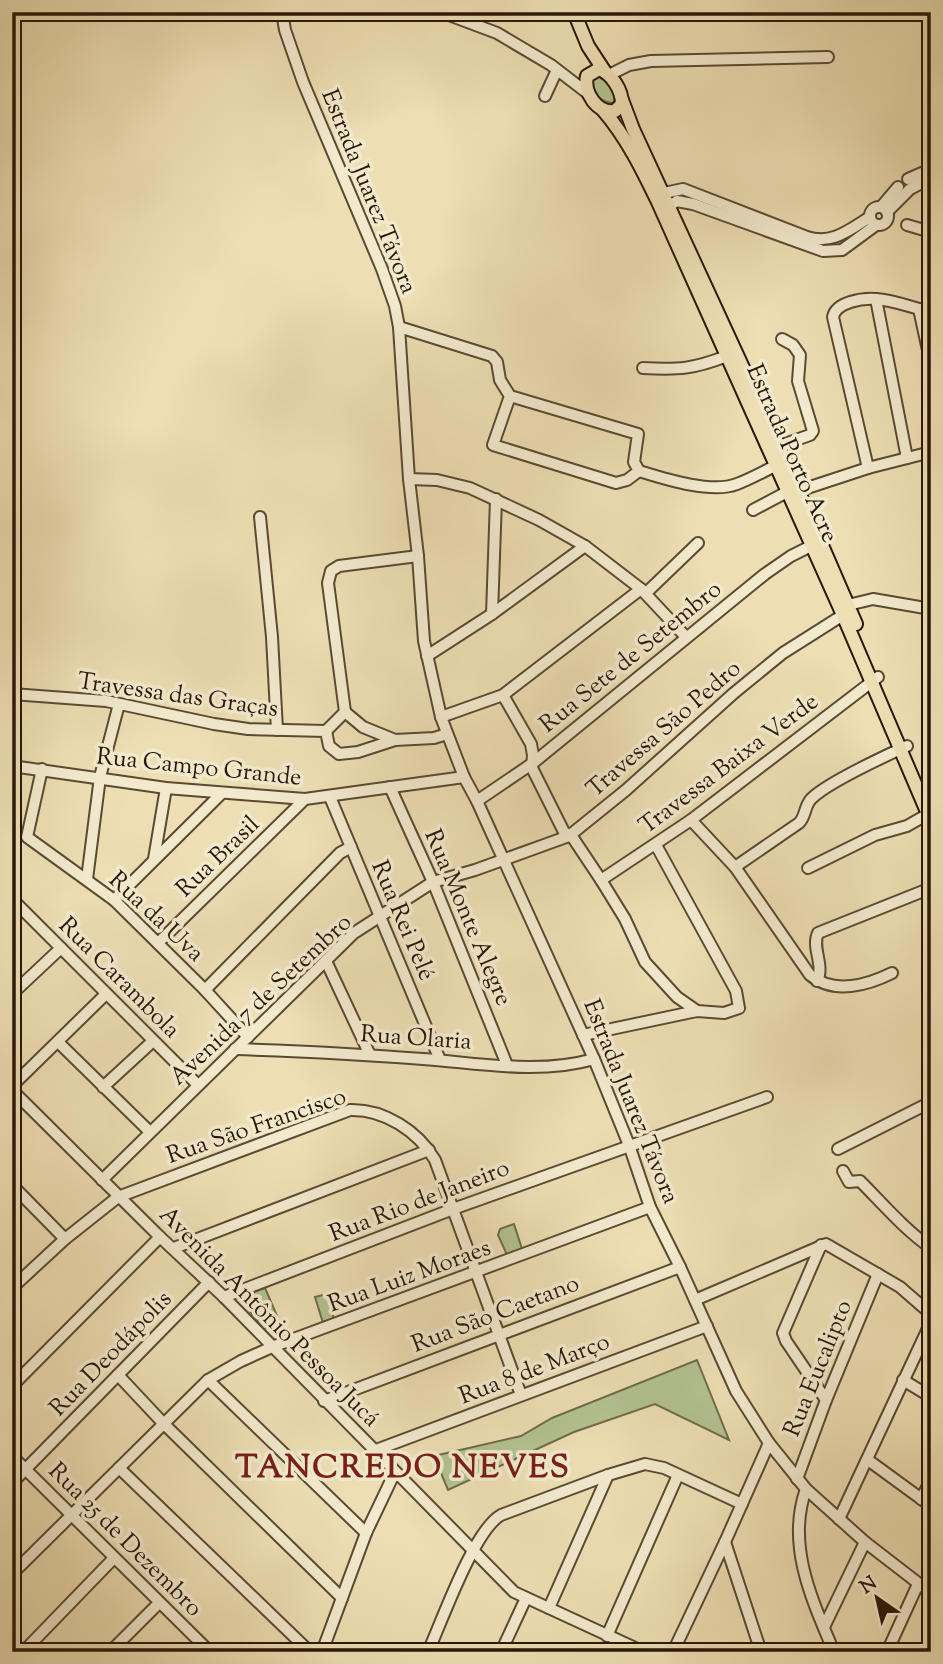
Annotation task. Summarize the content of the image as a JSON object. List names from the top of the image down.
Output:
{
  "streets": {
    "main road": ["Estrada Porto Acre"],
    "street": [
      "Estrada Juarez Távora",
      "Rua Sete de Setembro",
      "Travessa das Graças",
      "Travessa São Pedro",
      "Travessa Baixa Verde",
      "Rua Campo Grande",
      "Rua Brasil",
      "Rua da Uva",
      "Rua Monte Alegre",
      "Rua Rei Pelé",
      "Rua Carambola",
      "Avenida 7 de Setembro",
      "Rua Olaria",
      "Rua São Francisco",
      "Rua Rio de Janeiro",
      "Rua Luiz Moraes",
      "Rua São Caetano",
      "Avenida Antônio Pessoa Jucá",
      "Rua Deodápolis",
      "Rua 8 de Março",
      "Rua Eucalipto",
      "Rua 25 de Dezembro"
    ]
  },
  "crossings": [
    ["Estrada Juarez Távora", "Rua Sete de Setembro"],
    ["Estrada Juarez Távora", "Travessa São Pedro"],
    ["Estrada Juarez Távora", "Rua Campo Grande"],
    ["Estrada Juarez Távora", "Avenida 7 de Setembro"],
    ["Estrada Juarez Távora", "Rua Olaria"],
    ["Estrada Juarez Távora", "Rua Rio de Janeiro"],
    ["Estrada Juarez Távora", "Rua Luiz Moraes"],
    ["Estrada Juarez Távora", "Rua São Caetano"],
    ["Estrada Juarez Távora", "Rua 8 de Março"],
    ["Estrada Juarez Távora", "Rua Eucalipto"],
    ["Estrada Porto Acre", "Rua Sete de Setembro"],
    ["Estrada Porto Acre", "Travessa São Pedro"],
    ["Estrada Porto Acre", "Travessa Baixa Verde"],
    ["Travessa São Pedro", "Avenida 7 de Setembro"],
    ["Rua Campo Grande", "Rua Brasil"],
    ["Rua Campo Grande", "Rua da Uva"],
    ["Rua Campo Grande", "Rua Monte Alegre"],
    ["Rua Campo Grande", "Rua Rei Pelé"],
    ["Rua Brasil", "Rua da Uva"],
    ["Rua da Uva", "Avenida 7 de Setembro"],
    ["Rua Monte Alegre", "Avenida 7 de Setembro"],
    ["Rua Monte Alegre", "Rua Olaria"],
    ["Rua Rei Pelé", "Avenida 7 de Setembro"],
    ["Rua Rei Pelé", "Rua Olaria"],
    ["Rua Carambola", "Avenida 7 de Setembro"],
    ["Avenida 7 de Setembro", "Rua Olaria"],
    ["Avenida 7 de Setembro", "Avenida Antônio Pessoa Jucá"],
    ["Rua São Francisco", "Rua Rio de Janeiro"],
    ["Rua São Francisco", "Rua Luiz Moraes"],
    ["Rua São Francisco", "Rua São Caetano"],
    ["Rua São Francisco", "Avenida Antônio Pessoa Jucá"],
    ["Rua São Francisco", "Rua 8 de Março"],
    ["Rua Rio de Janeiro", "Avenida Antônio Pessoa Jucá"],
    ["Rua Luiz Moraes", "Avenida Antônio Pessoa Jucá"],
    ["Rua Luiz Moraes", "Rua 25 de Dezembro"],
    ["Rua São Caetano", "Avenida Antônio Pessoa Jucá"],
    ["Avenida Antônio Pessoa Jucá", "Rua Deodápolis"],
    ["Avenida Antônio Pessoa Jucá", "Rua 8 de Março"],
    ["Rua Deodápolis", "Rua 25 de Dezembro"]
  ],
  "districts": ["TANCREDO NEVES"],
  "north": "top left"
}
